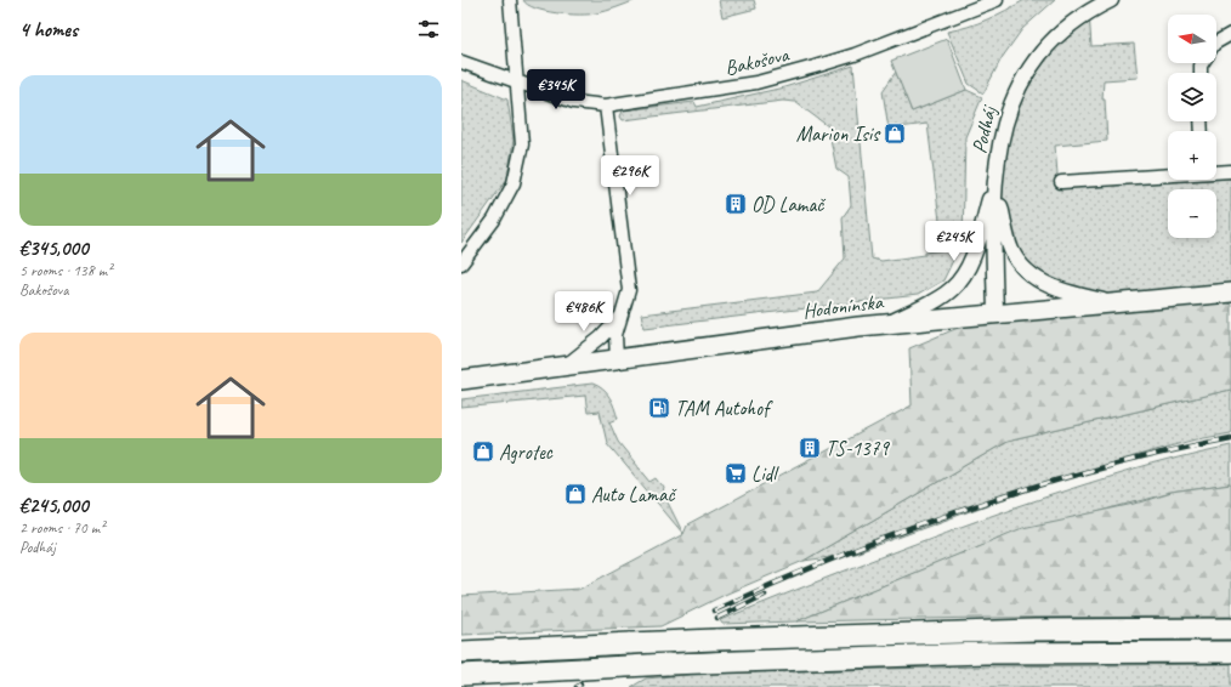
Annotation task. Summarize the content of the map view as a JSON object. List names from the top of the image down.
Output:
{
  "streets": {
    "main road": ["Hodonínska"],
    "street": ["Bakošova", "Podháj"]
  },
  "crossings": [
    ["Podháj", "Hodonínska"]
  ],
  "places": {
    "shop": ["Marion Isis", "Agrotec", "Auto Lamač"],
    "building": ["OD Lamač", "TS-1379"],
    "fuel station": ["TAM Autohof"],
    "supermarket": ["Lidl"]
  },
  "north": "left",
  "page": {
    "heading": "4 homes",
    "map_buttons": ["+", "−"],
    "list": [
      {
        "name": "€345,000",
        "note": "5 rooms · 138 m² · Bakošova"
      },
      {
        "name": "€245,000",
        "note": "2 rooms · 70 m² · Podháj"
      }
    ],
    "price": [
      "€345K",
      "€296K",
      "€245K",
      "€486K"
    ]
  }
}
